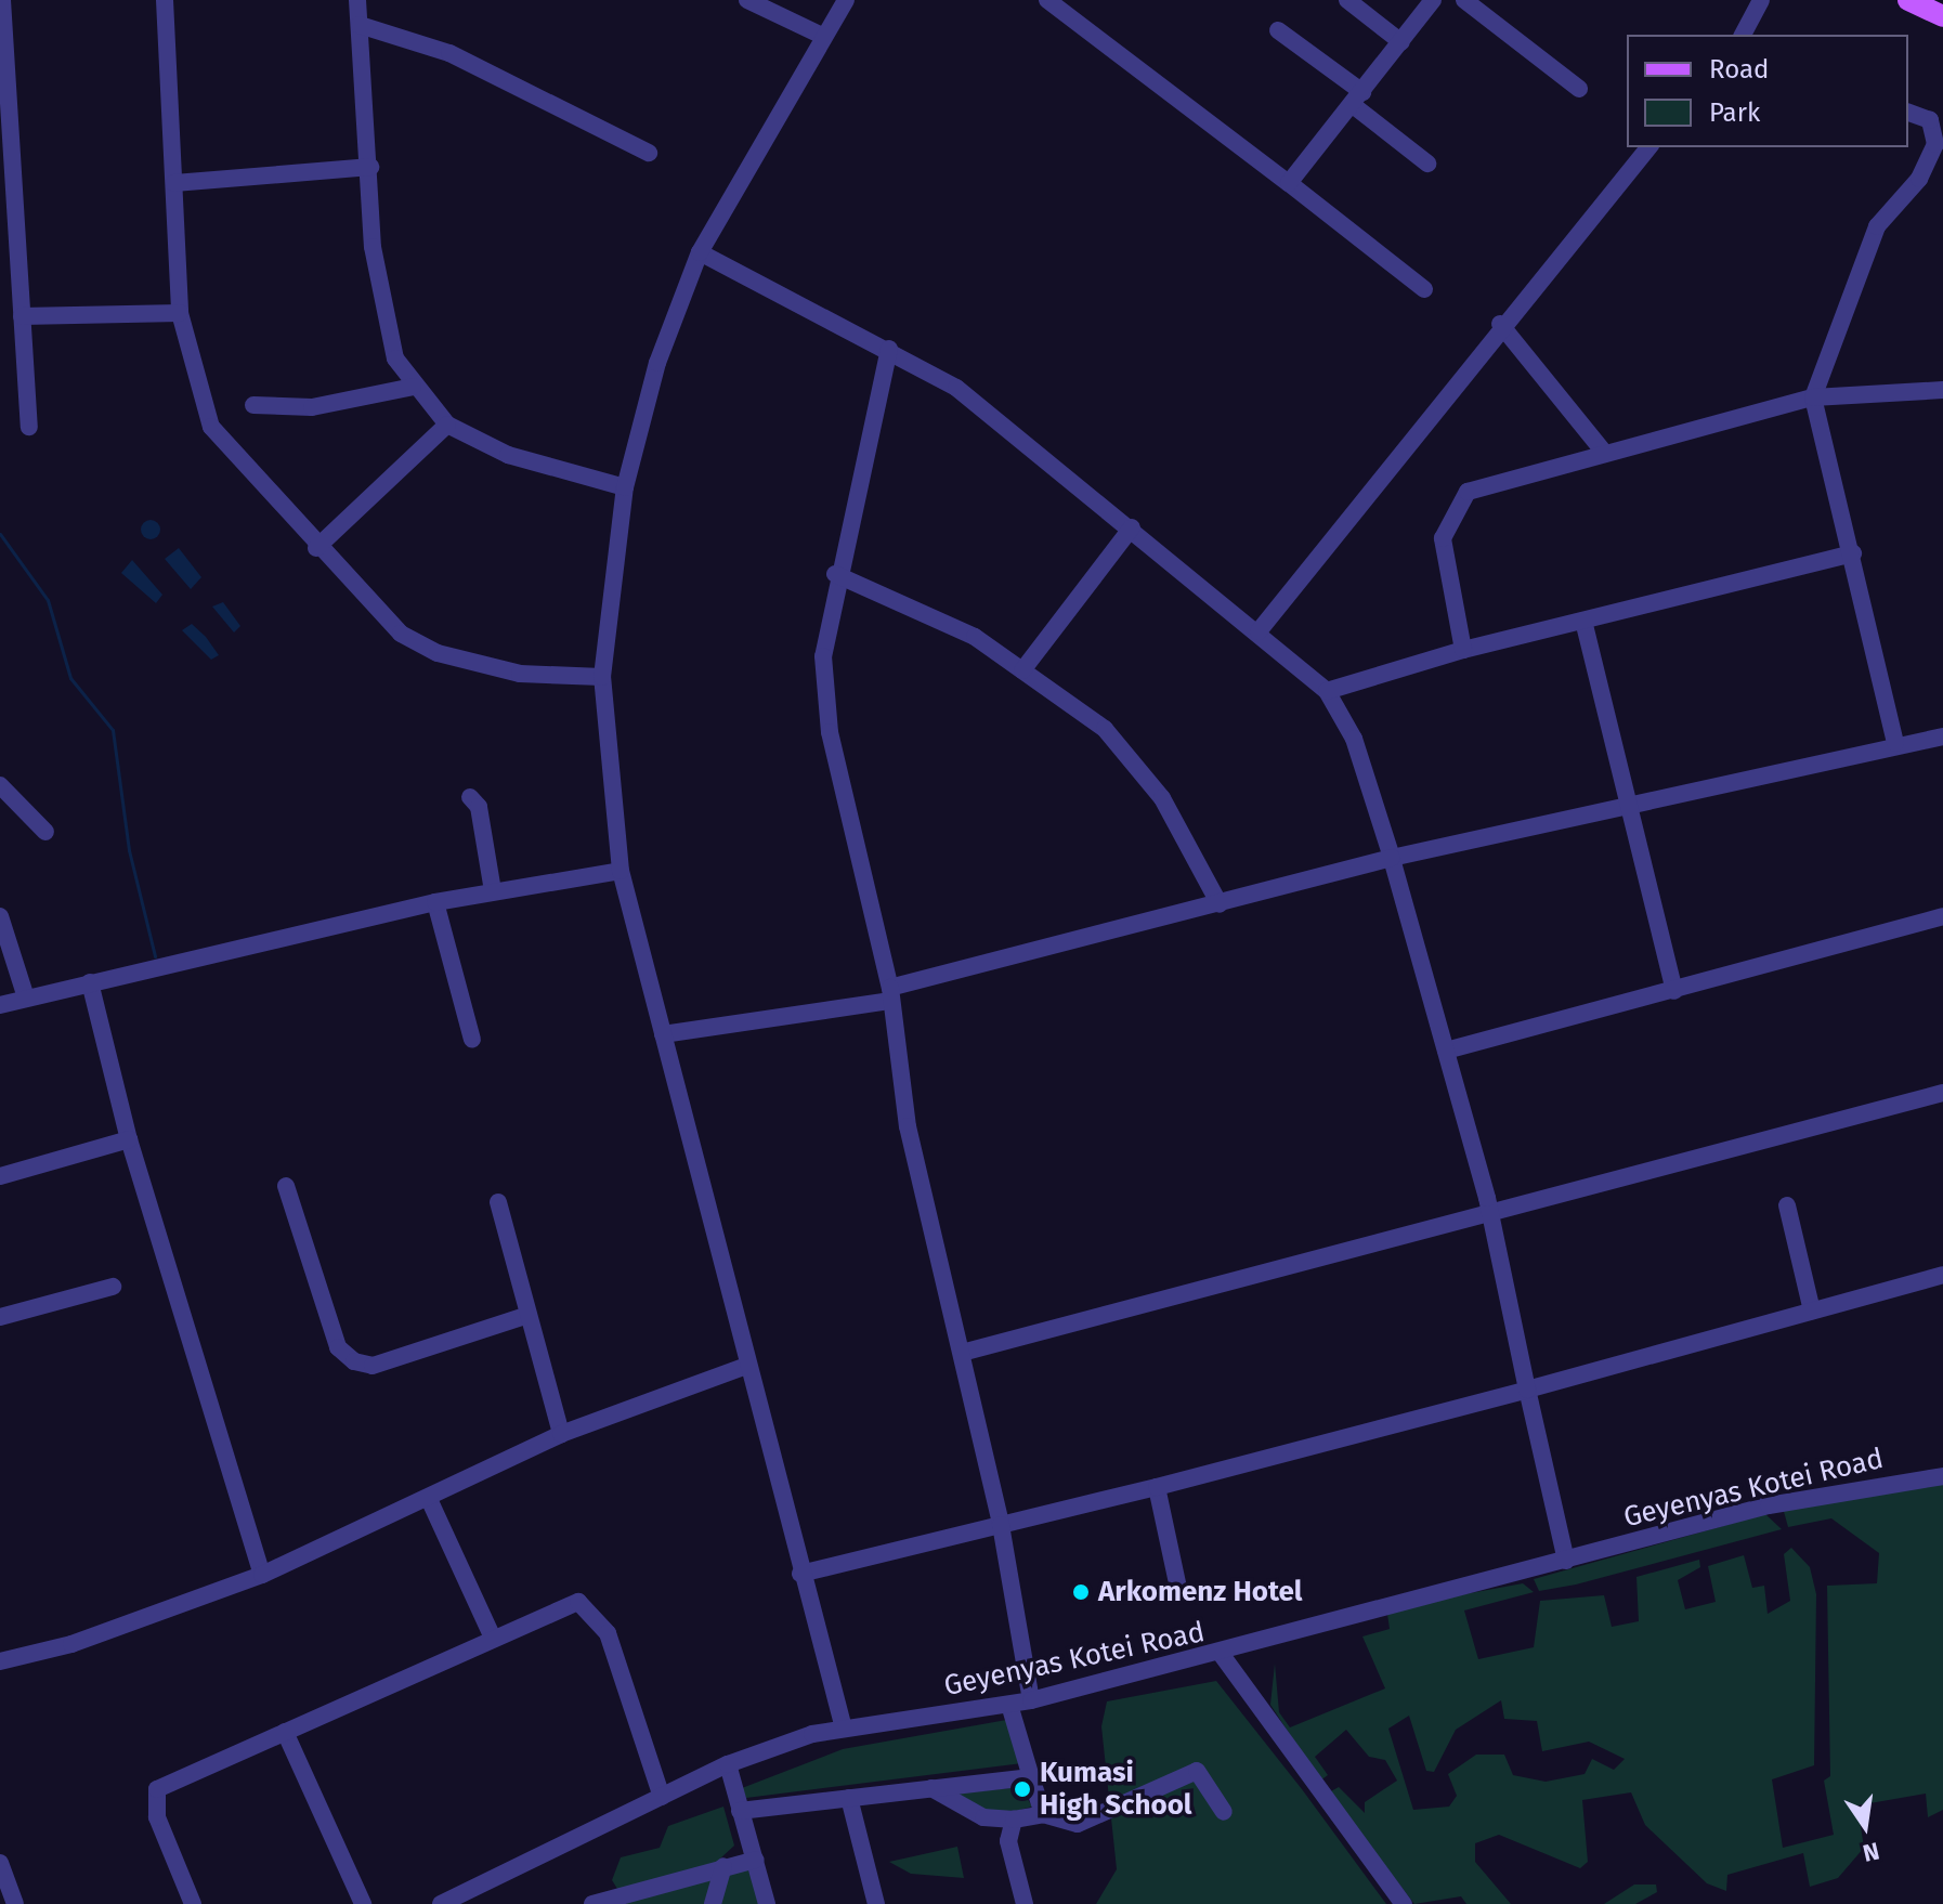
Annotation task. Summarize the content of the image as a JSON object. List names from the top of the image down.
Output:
{
  "streets": {
    "street": ["Geyenyas Kotei Road"]
  },
  "places": ["Arkomenz Hotel", "Kumasi High School"],
  "legend": ["Road", "Park"],
  "north": "bottom"
}
